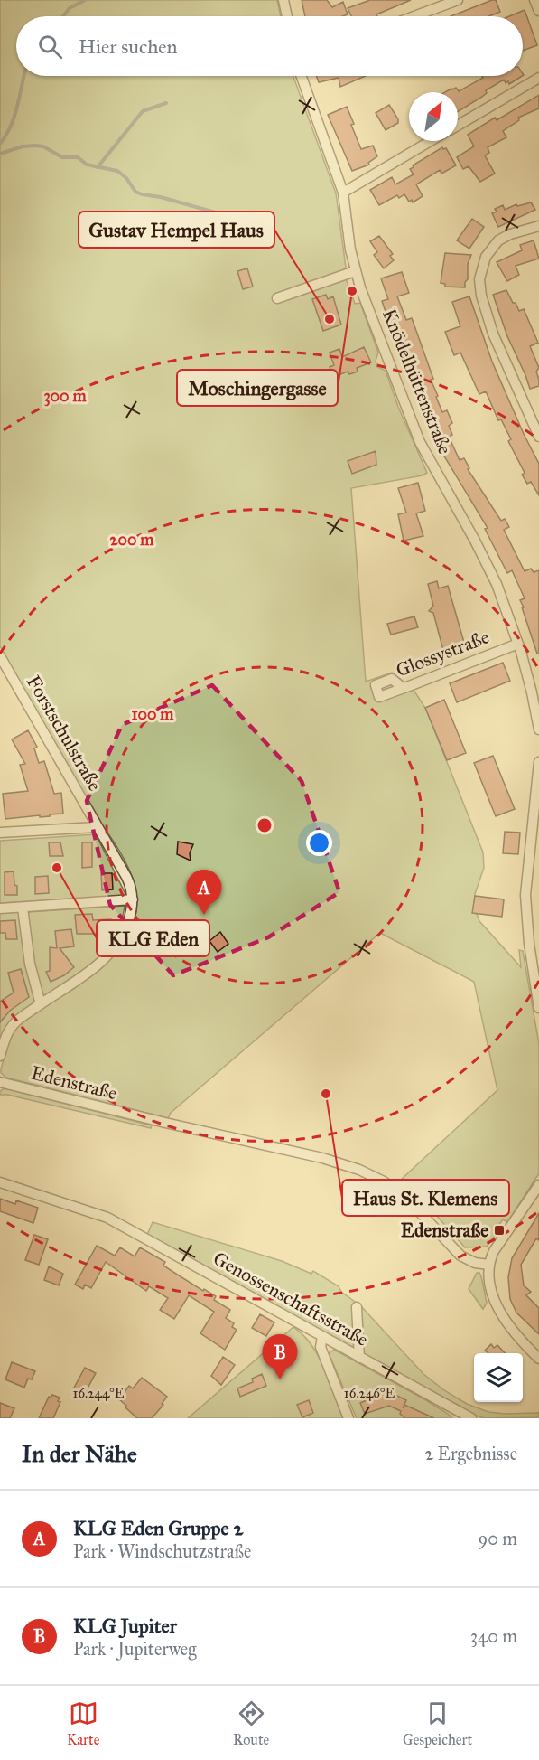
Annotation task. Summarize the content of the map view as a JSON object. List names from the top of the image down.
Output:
{
  "streets": {
    "street": [
      "Knödelhüttenstraße",
      "Glossystraße",
      "Forstschulstraße",
      "Edenstraße",
      "Genossenschaftsstraße"
    ]
  },
  "crossings": [
    ["Knödelhüttenstraße", "Glossystraße"]
  ],
  "places": {
    "other": [
      "Moschingergasse",
      "Gustav Hempel Haus",
      "KLG Eden",
      "Haus St. Klemens"
    ],
    "transit": ["Edenstraße"]
  },
  "north": "top right",
  "page": {
    "search": "Hier suchen",
    "pins": ["A", "B"],
    "heading": ["In der Nähe", "2 Ergebnisse"],
    "list": [
      {
        "mark": "A",
        "name": "KLG Eden Gruppe 2",
        "note": "Park · Windschutzstraße",
        "value": "90 m"
      },
      {
        "mark": "B",
        "name": "KLG Jupiter",
        "note": "Park · Jupiterweg",
        "value": "340 m"
      }
    ],
    "nav": ["Karte", "Route", "Gespeichert"]
  },
  "coordinates": ["16.244°E", "16.246°E"],
  "rings": ["300 m", "200 m", "100 m"]
}
